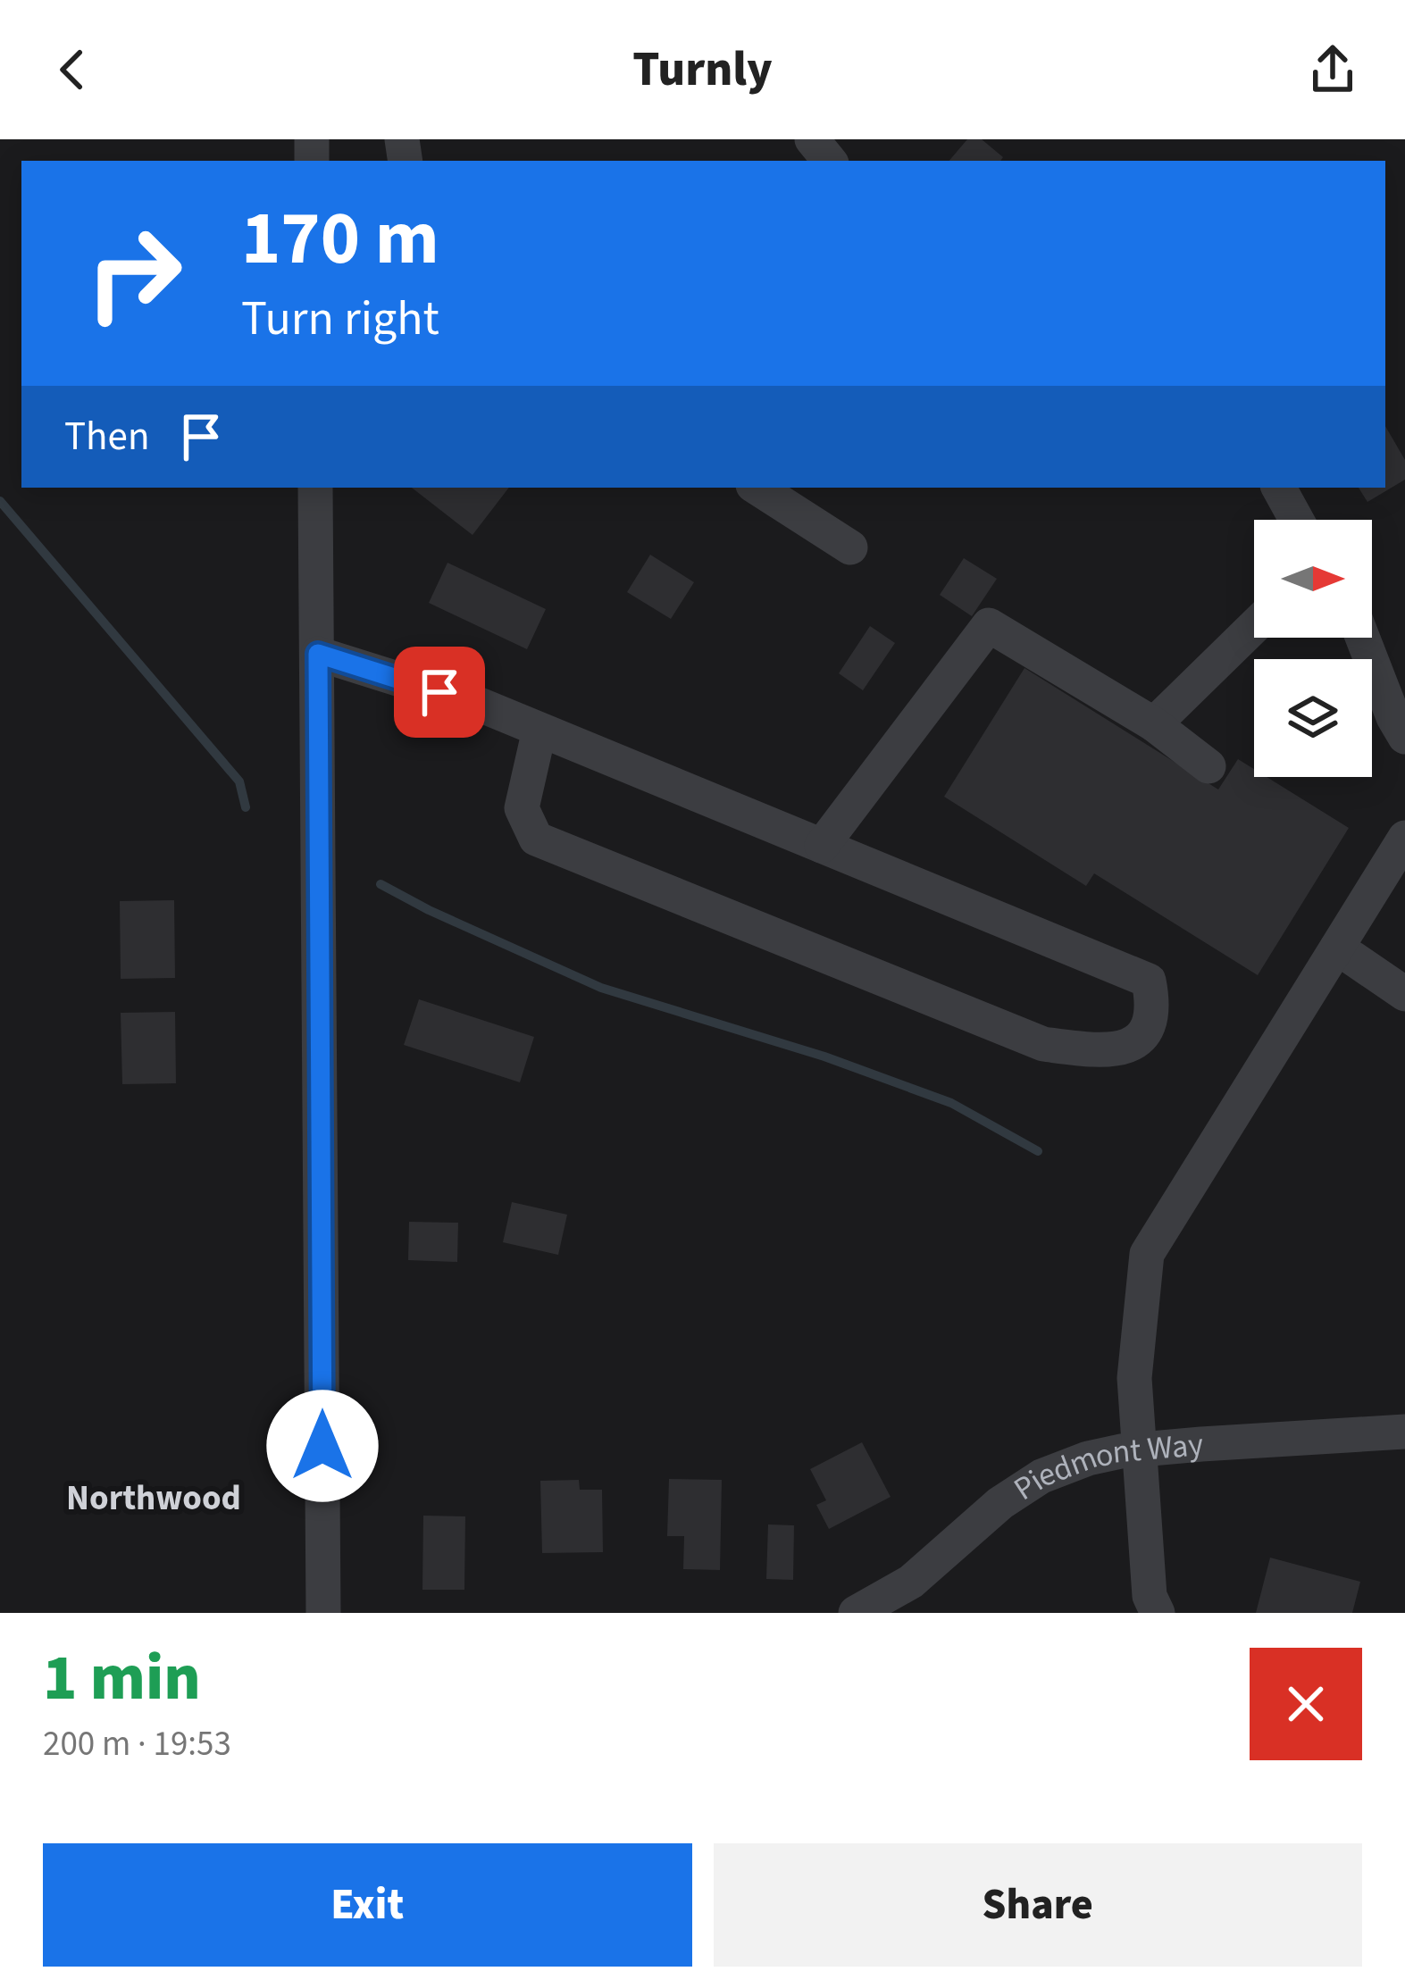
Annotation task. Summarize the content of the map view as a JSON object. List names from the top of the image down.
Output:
{
  "streets": {
    "street": ["Piedmont Way"]
  },
  "districts": ["Northwood"],
  "north": "right",
  "page": {
    "header": "Turnly",
    "turn": ["170 m", "Turn right"],
    "then": "Then",
    "heading": ["1 min", "200 m · 19:53"],
    "buttons": ["Exit", "Share"]
  }
}
